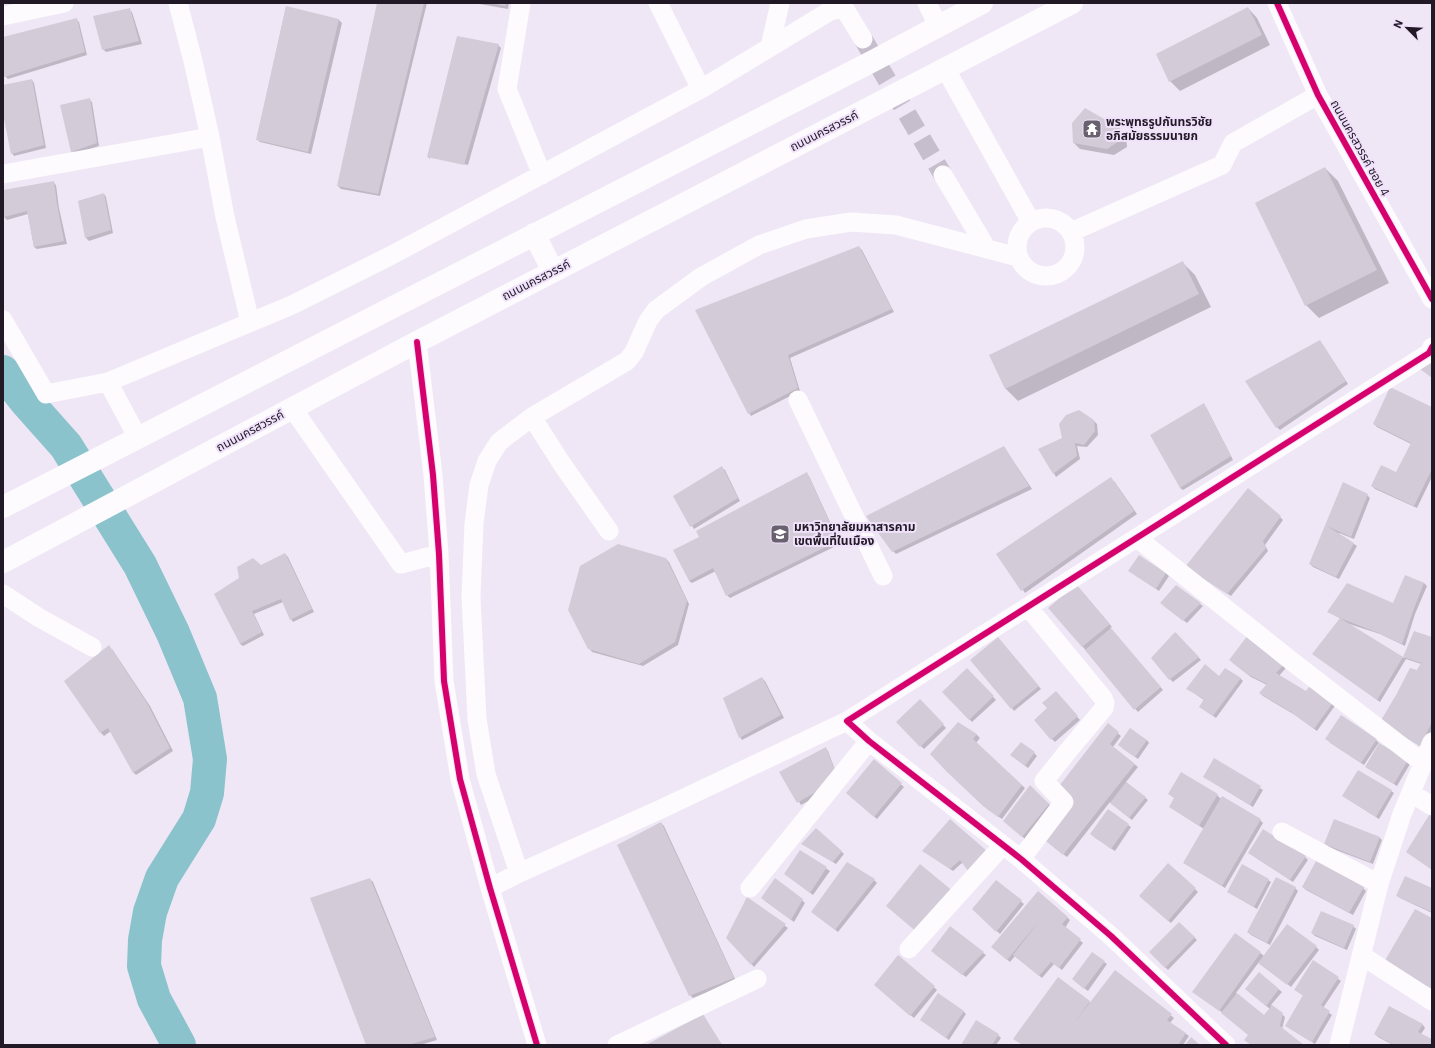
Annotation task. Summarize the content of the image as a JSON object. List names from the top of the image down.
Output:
{
  "streets": {
    "main road": ["ถนนนครสวรรค์"],
    "street": ["ถนนนครสวรรค์ ซอย 4"]
  },
  "places": {
    "temple": ["พระพุทธรูปกันทรวิชัย อภิสมัยธรรมนายก"],
    "school or university": ["มหาวิทยาลัยมหาสารคาม เขตพื้นที่ในเมือง"]
  },
  "north": "top left"
}
